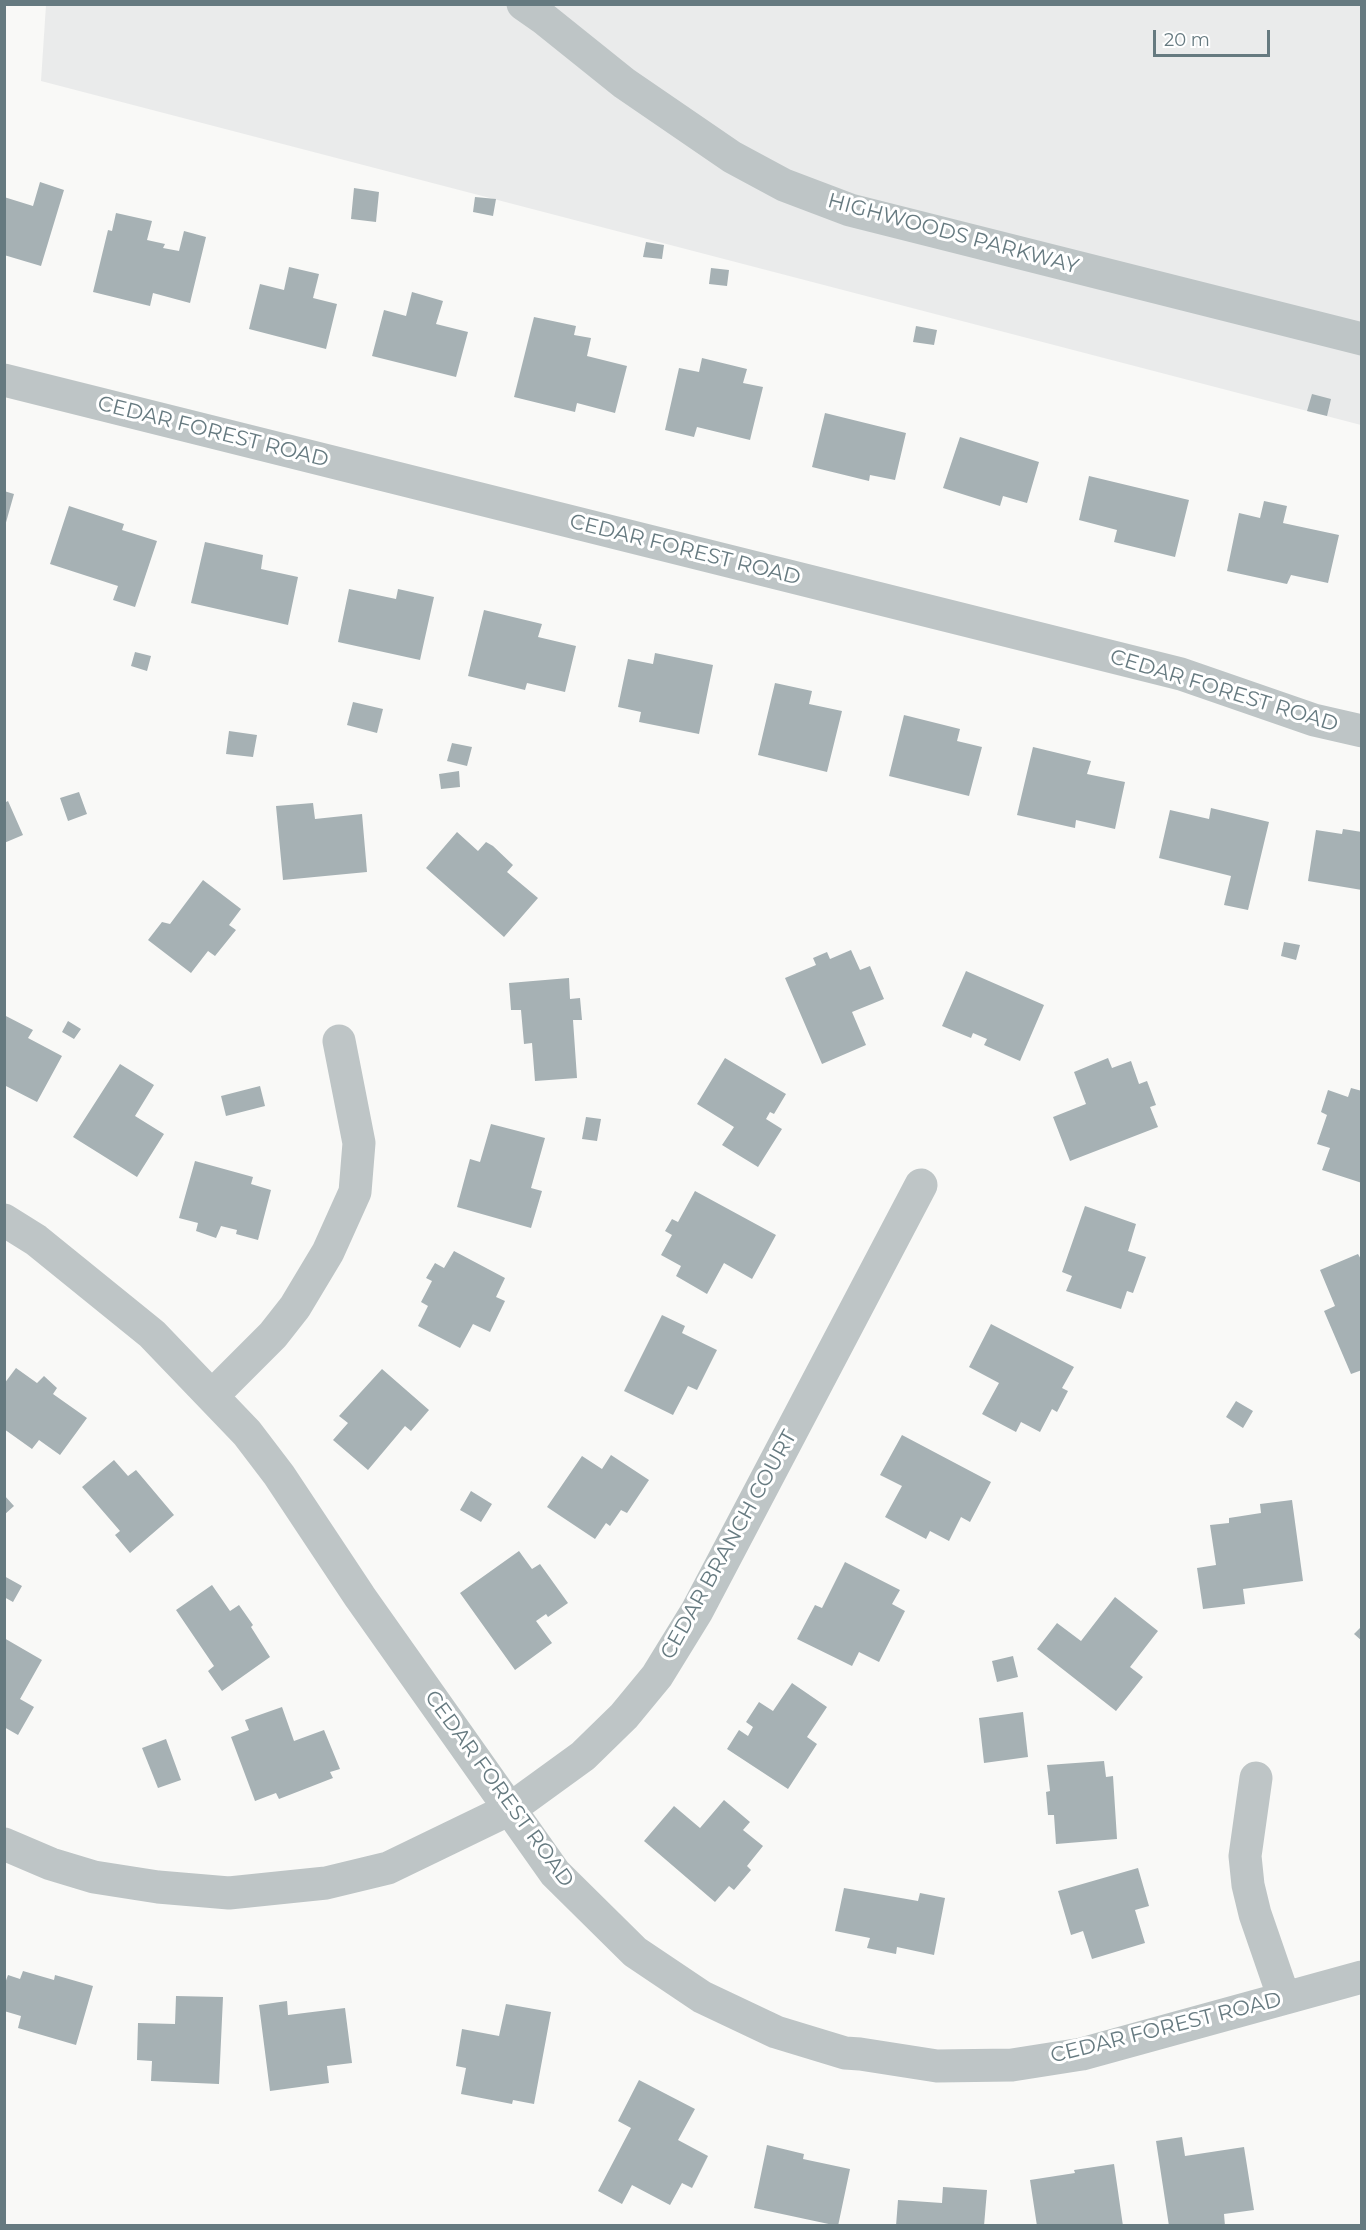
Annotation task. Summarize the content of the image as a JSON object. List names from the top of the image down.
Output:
{
  "streets": {
    "street": ["HIGHWOODS PARKWAY", "CEDAR FOREST ROAD", "CEDAR BRANCH COURT"]
  },
  "crossings": [
    ["CEDAR FOREST ROAD", "CEDAR BRANCH COURT"]
  ],
  "scale_bar": "20 m"
}
